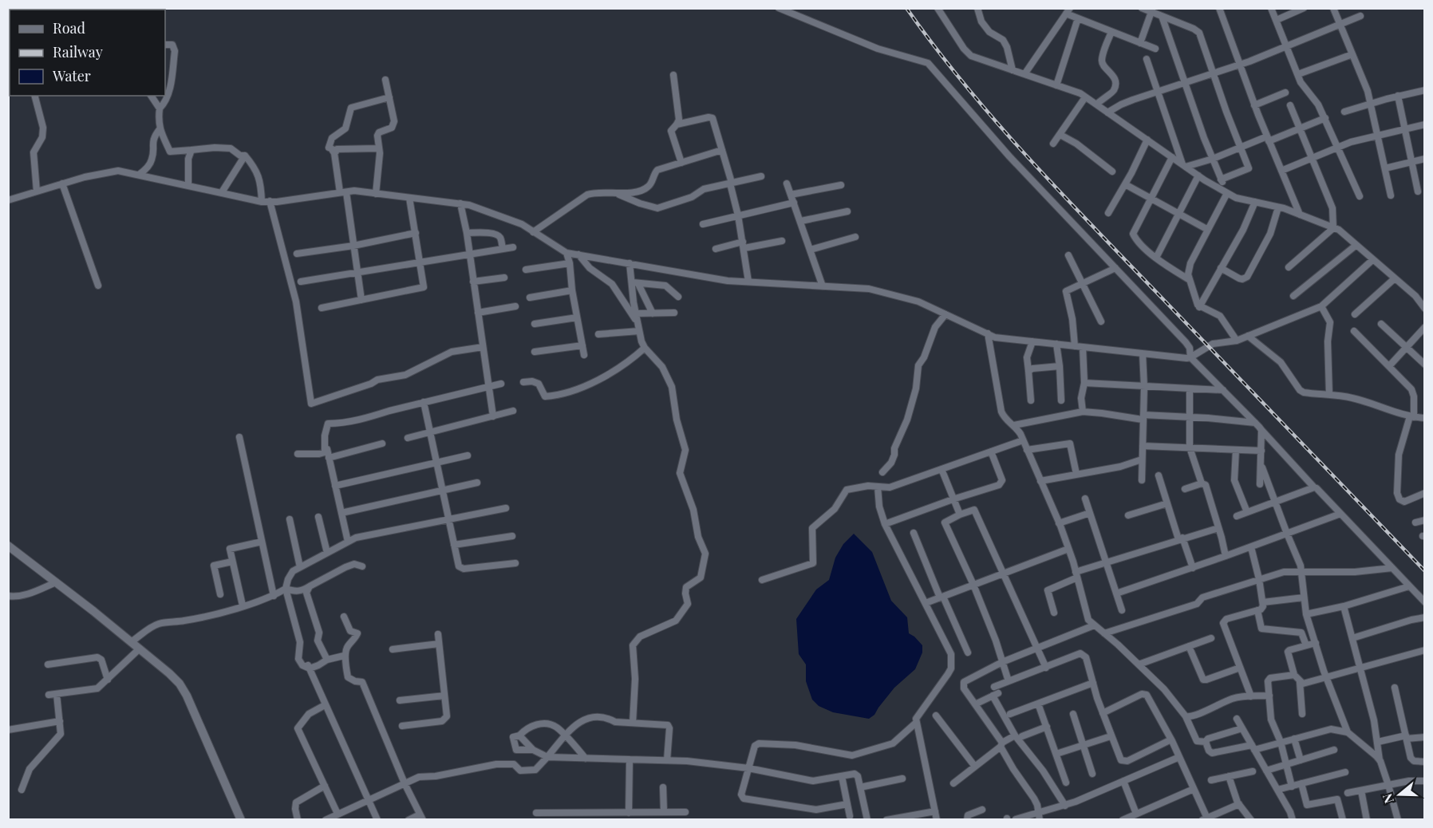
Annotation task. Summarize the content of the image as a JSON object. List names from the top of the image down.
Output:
{
  "legend": ["Road", "Railway", "Water"],
  "north": "left"
}
